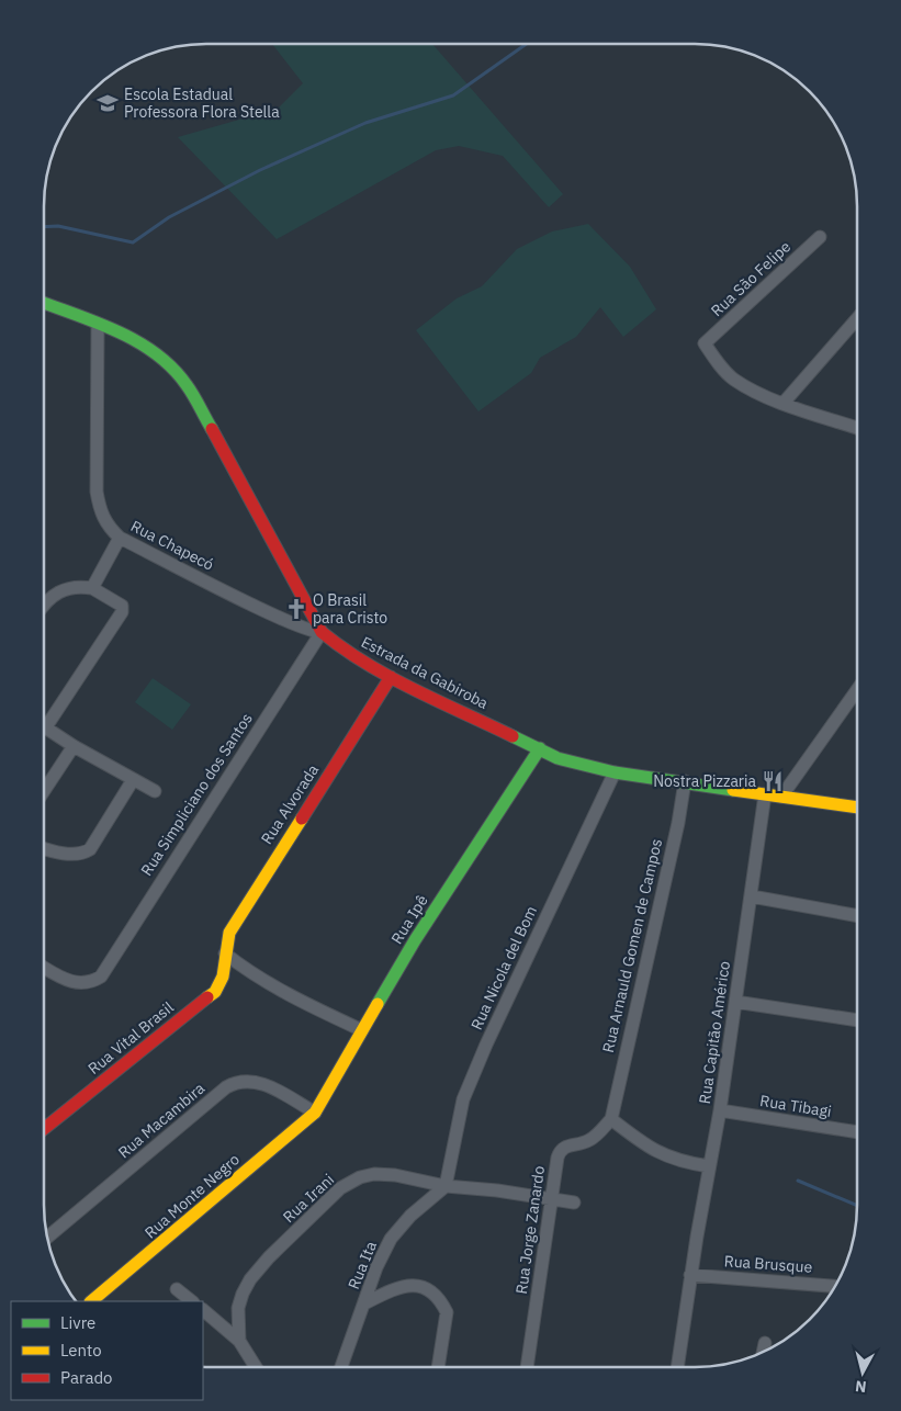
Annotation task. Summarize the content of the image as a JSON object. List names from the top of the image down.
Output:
{
  "streets": {
    "street": [
      "Rua São Felipe",
      "Rua Chapecó",
      "Estrada da Gabiroba",
      "Rua Simpliciano dos Santos",
      "Rua Alvorada",
      "Rua Ipê",
      "Rua Arnauld Gomen de Campos",
      "Rua Nicola del Bom",
      "Rua Capitão Américo",
      "Rua Vital Brasil",
      "Rua Tibagi",
      "Rua Macambira",
      "Rua Monte Negro",
      "Rua Irani",
      "Rua Jorge Zanardo",
      "Rua Brusque",
      "Rua Ita"
    ]
  },
  "crossings": [
    ["Rua Chapecó", "Estrada da Gabiroba"],
    ["Rua Chapecó", "Rua Simpliciano dos Santos"],
    ["Estrada da Gabiroba", "Rua Simpliciano dos Santos"],
    ["Estrada da Gabiroba", "Rua Alvorada"],
    ["Estrada da Gabiroba", "Rua Ipê"],
    ["Estrada da Gabiroba", "Rua Arnauld Gomen de Campos"],
    ["Estrada da Gabiroba", "Rua Nicola del Bom"],
    ["Estrada da Gabiroba", "Rua Capitão Américo"],
    ["Rua Alvorada", "Rua Vital Brasil"],
    ["Rua Ipê", "Rua Macambira"],
    ["Rua Ipê", "Rua Monte Negro"],
    ["Rua Arnauld Gomen de Campos", "Rua Jorge Zanardo"],
    ["Rua Nicola del Bom", "Rua Irani"],
    ["Rua Nicola del Bom", "Rua Ita"],
    ["Rua Capitão Américo", "Rua Tibagi"],
    ["Rua Capitão Américo", "Rua Brusque"],
    ["Rua Macambira", "Rua Monte Negro"],
    ["Rua Irani", "Rua Jorge Zanardo"],
    ["Rua Irani", "Rua Ita"]
  ],
  "places": {
    "school or university": ["Escola Estadual Professora Flora Stella"],
    "church": ["O Brasil para Cristo"],
    "restaurant": ["Nostra Pizzaria"]
  },
  "legend": ["Livre", "Lento", "Parado"],
  "north": "bottom"
}
